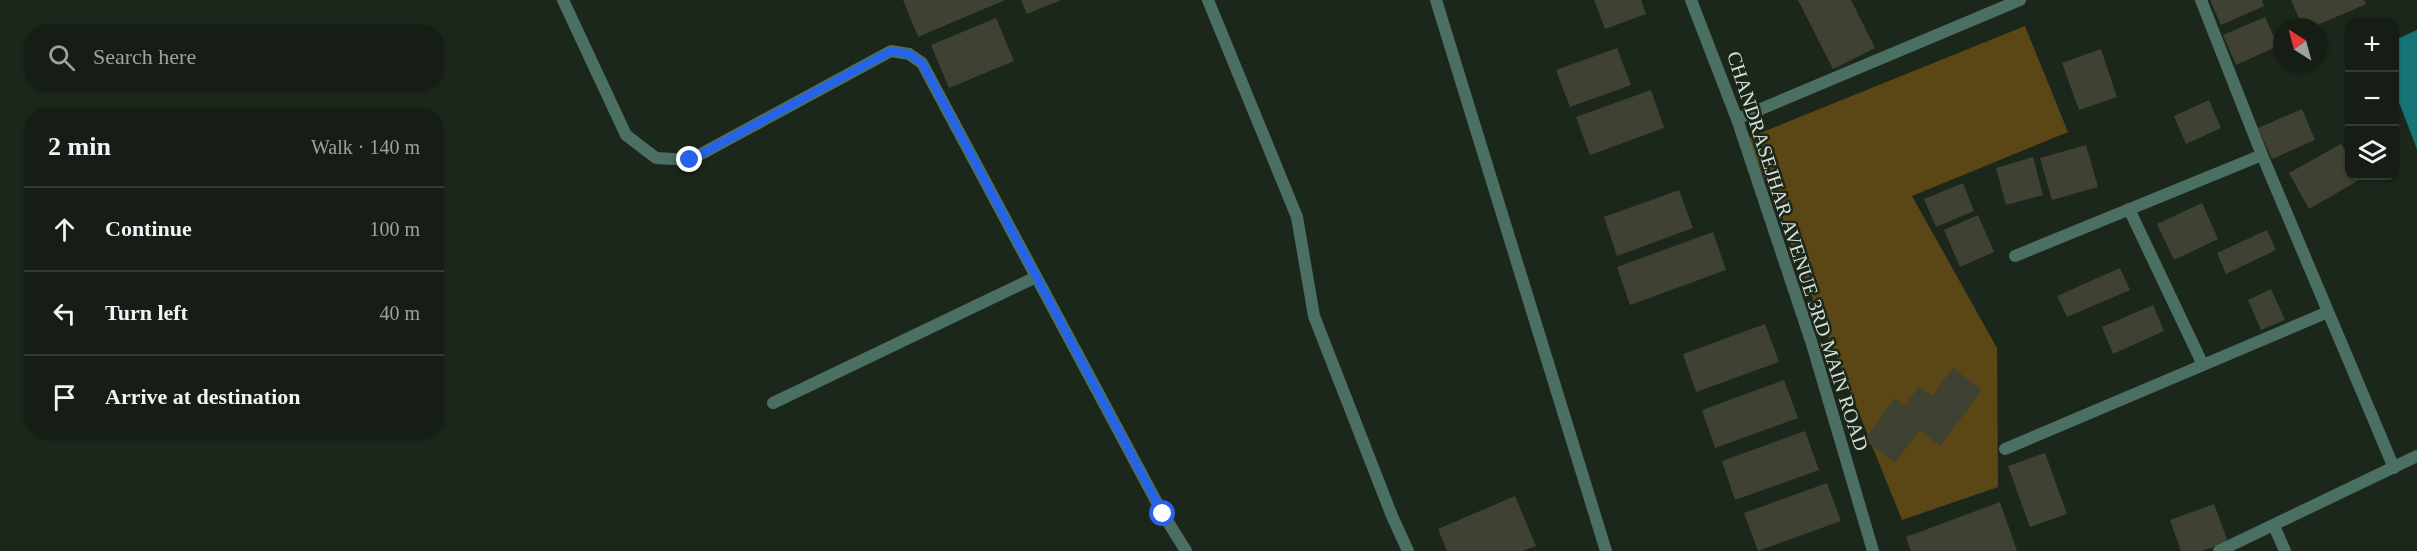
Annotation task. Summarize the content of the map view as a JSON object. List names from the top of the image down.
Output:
{
  "streets": {
    "street": ["CHANDRASEJHAR AVENUE 3RD MAIN ROAD"]
  },
  "north": "top left",
  "page": {
    "map_buttons": ["+", "−"],
    "search": "Search here",
    "heading": ["2 min", "Walk · 140 m"],
    "list": [
      ["Continue", "100 m"],
      ["Turn left", "40 m"],
      "Arrive at destination"
    ]
  }
}
